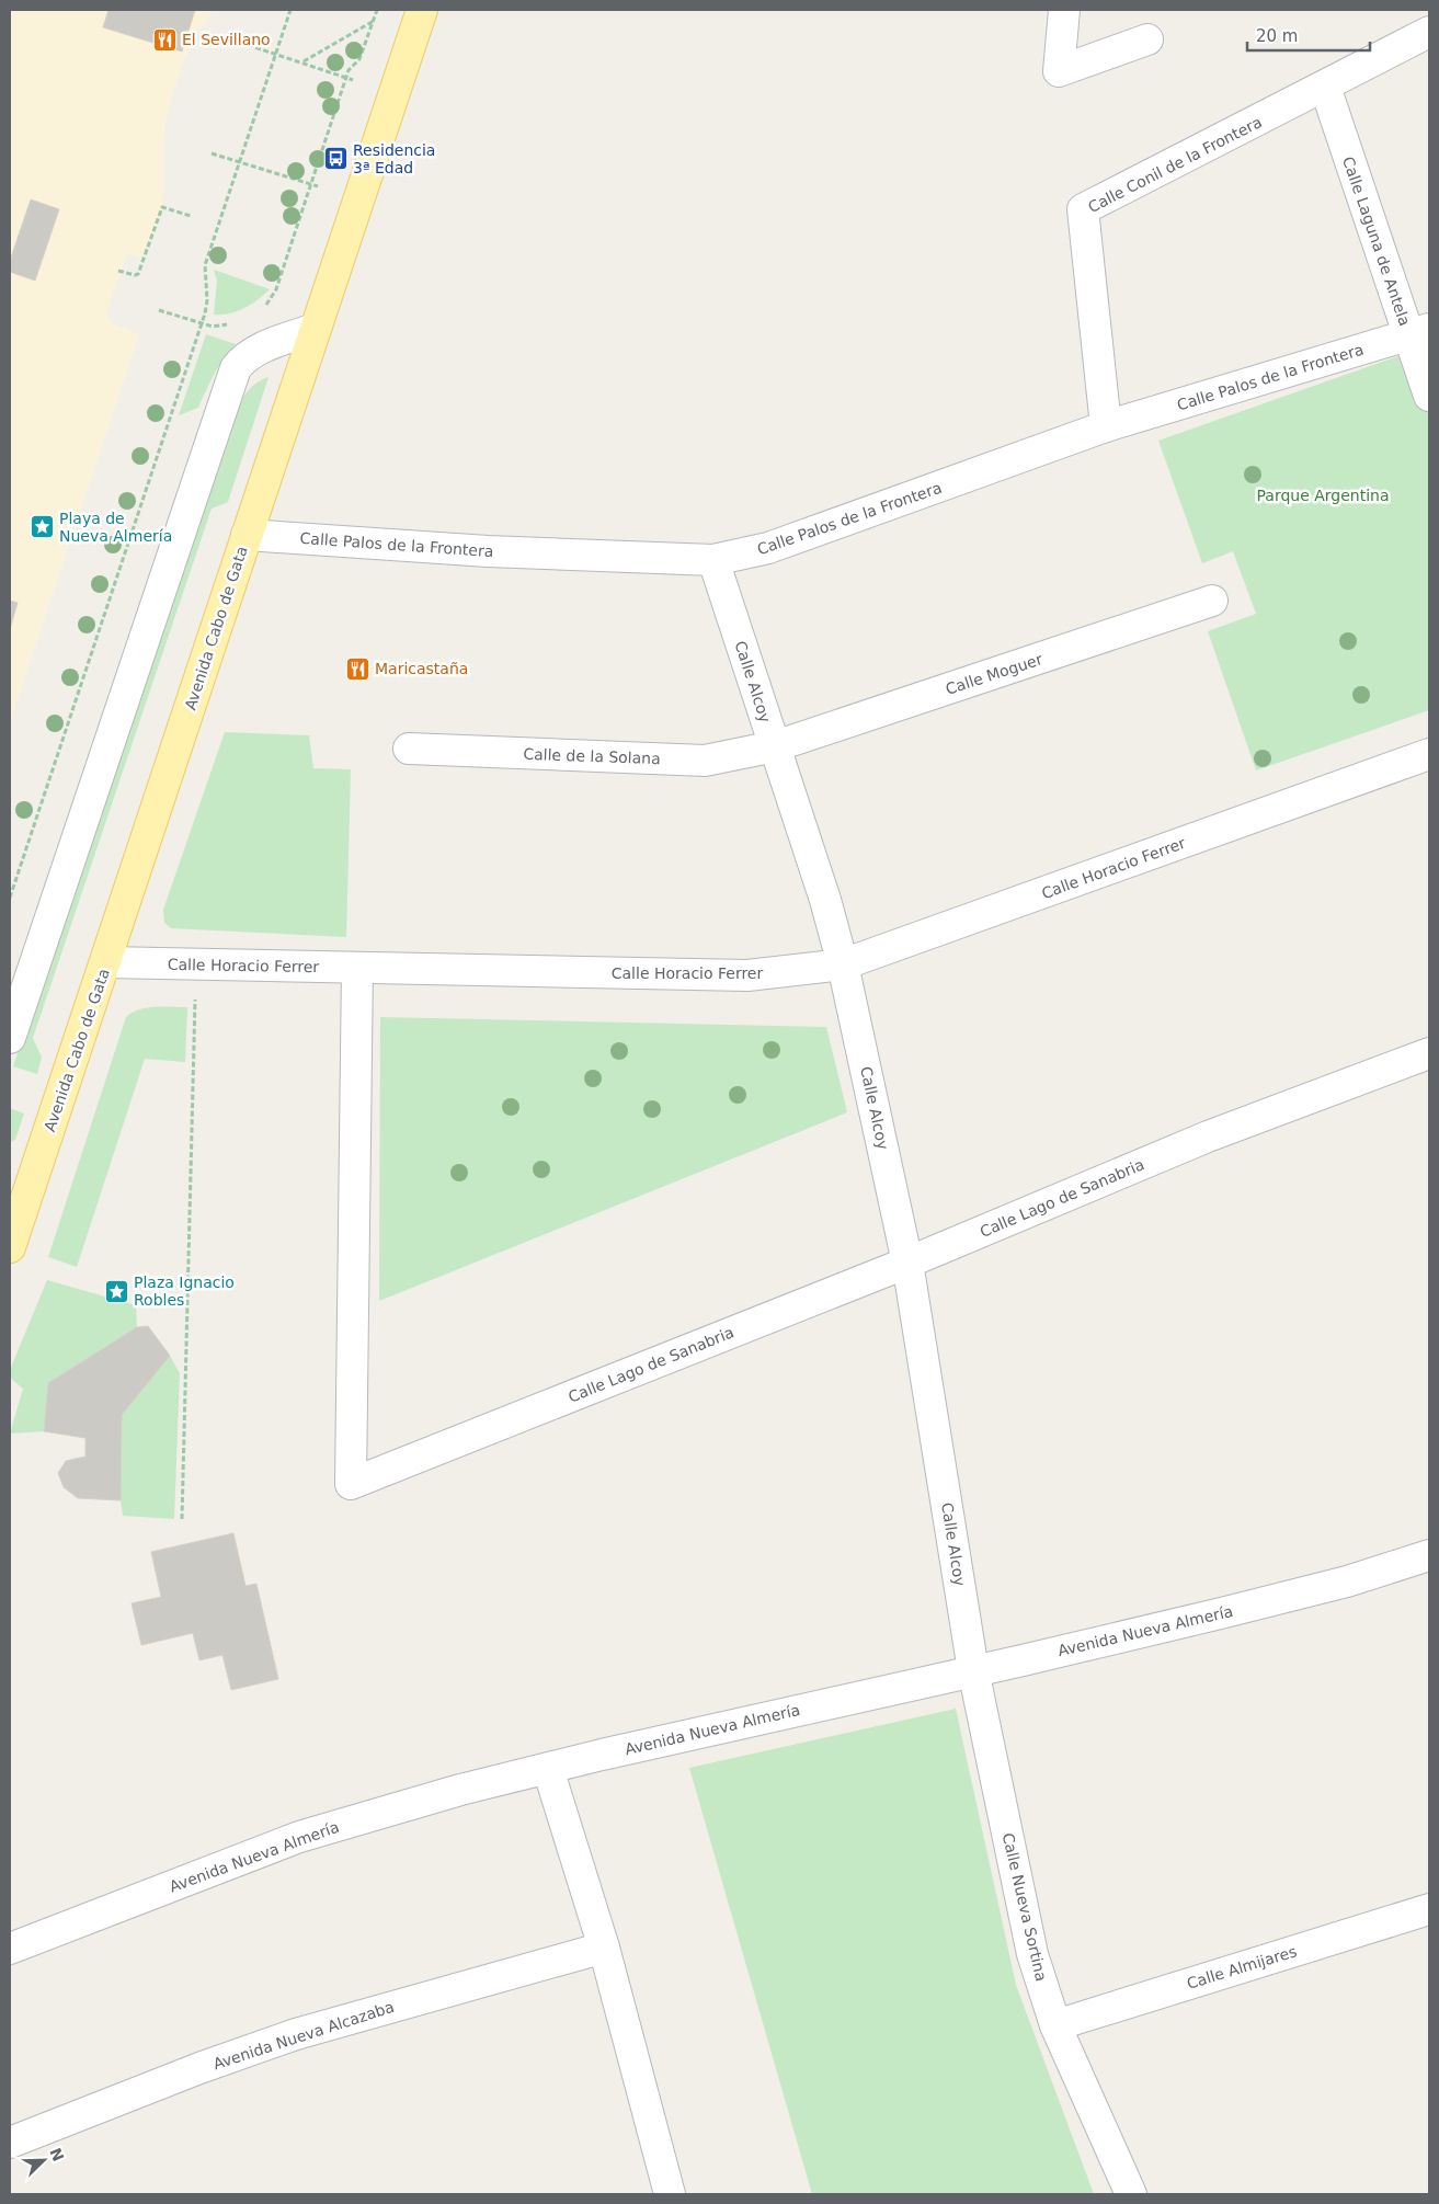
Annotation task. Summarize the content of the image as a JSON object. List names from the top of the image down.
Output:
{
  "streets": {
    "main road": ["Avenida Cabo de Gata"],
    "street": [
      "Calle Conil de la Frontera",
      "Calle Laguna de Antela",
      "Calle Palos de la Frontera",
      "Calle Moguer",
      "Calle Alcoy",
      "Calle de la Solana",
      "Calle Horacio Ferrer",
      "Calle Lago de Sanabria",
      "Avenida Nueva Almería",
      "Calle Nueva Sortina",
      "Calle Almijares",
      "Avenida Nueva Alcazaba"
    ]
  },
  "crossings": [
    ["Calle Conil de la Frontera", "Calle Laguna de Antela"],
    ["Calle Conil de la Frontera", "Calle Palos de la Frontera"],
    ["Calle Laguna de Antela", "Calle Palos de la Frontera"],
    ["Calle Palos de la Frontera", "Avenida Cabo de Gata"],
    ["Calle Palos de la Frontera", "Calle Alcoy"],
    ["Avenida Cabo de Gata", "Calle Horacio Ferrer"],
    ["Calle Moguer", "Calle Alcoy"],
    ["Calle Moguer", "Calle de la Solana"],
    ["Calle Alcoy", "Calle de la Solana"],
    ["Calle Alcoy", "Calle Horacio Ferrer"],
    ["Calle Alcoy", "Calle Lago de Sanabria"],
    ["Calle Alcoy", "Avenida Nueva Almería"],
    ["Calle Alcoy", "Calle Nueva Sortina"],
    ["Calle Horacio Ferrer", "Calle Lago de Sanabria"],
    ["Avenida Nueva Almería", "Calle Nueva Sortina"],
    ["Calle Nueva Sortina", "Calle Almijares"]
  ],
  "parks": ["Parque Argentina"],
  "places": {
    "restaurant": ["El Sevillano", "Maricastaña"],
    "bus stop": ["Residencia 3ª Edad"],
    "place": ["Playa de Nueva Almería", "Plaza Ignacio Robles"]
  },
  "scale_bar": "20 m",
  "north": "top right"
}
